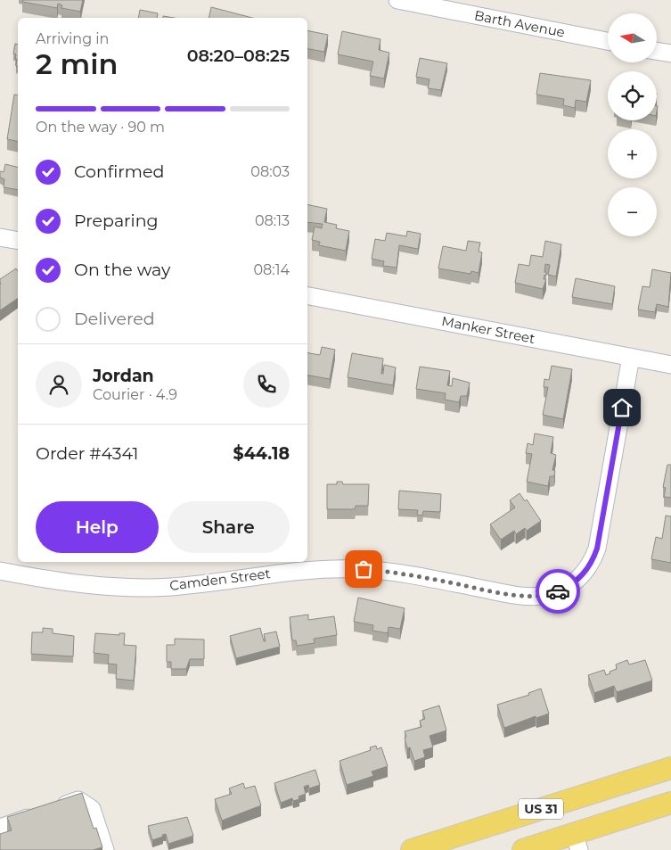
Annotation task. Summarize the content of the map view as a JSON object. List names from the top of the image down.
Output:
{
  "streets": {
    "main road": ["US 31"],
    "street": ["Barth Avenue", "Manker Street", "Camden Street"]
  },
  "crossings": [
    ["Manker Street", "Camden Street"]
  ],
  "north": "left",
  "page": {
    "map_buttons": ["+", "−"],
    "heading": ["2 min", "Arriving in", "08:20–08:25"],
    "panel": [
      "Jordan",
      "Courier · 4.9",
      "Order #4341",
      "$44.18"
    ],
    "bar": "On the way · 90 m",
    "list": [
      ["Confirmed", "08:03"],
      ["Preparing", "08:13"],
      ["On the way", "08:14"],
      "Delivered"
    ],
    "buttons": ["Help", "Share"]
  }
}
